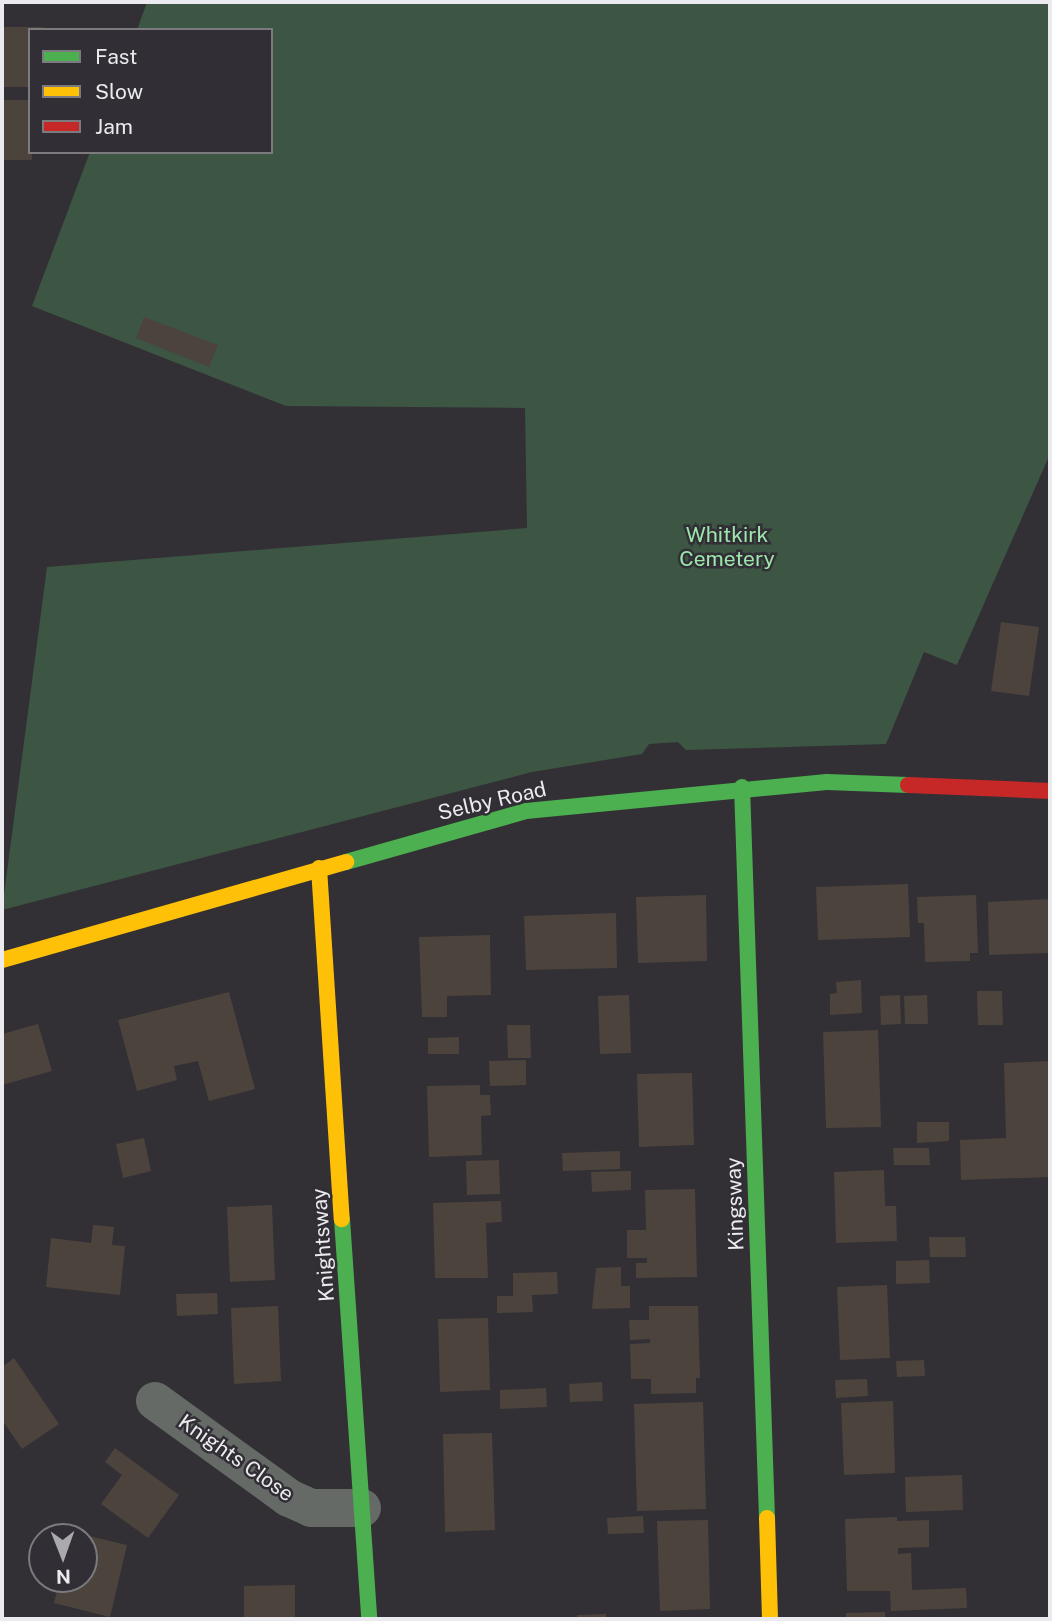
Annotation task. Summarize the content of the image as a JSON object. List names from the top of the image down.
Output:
{
  "streets": {
    "street": [
      "Selby Road",
      "Kingsway",
      "Knightsway",
      "Knights Close"
    ]
  },
  "crossings": [
    ["Selby Road", "Kingsway"],
    ["Selby Road", "Knightsway"],
    ["Knightsway", "Knights Close"]
  ],
  "parks": ["Whitkirk Cemetery"],
  "legend": ["Fast", "Slow", "Jam"],
  "north": "bottom"
}
